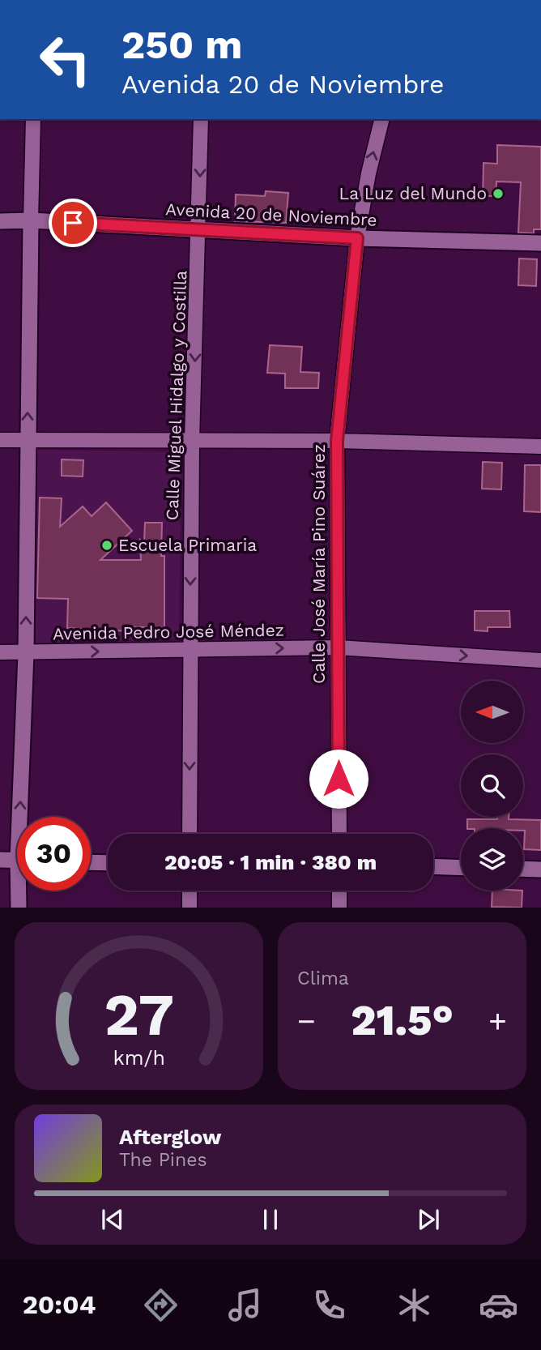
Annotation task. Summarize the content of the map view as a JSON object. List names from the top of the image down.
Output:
{
  "streets": {
    "main road": ["Avenida 20 de Noviembre"],
    "street": ["Calle Miguel Hidalgo y Costilla", "Calle José María Pino Suárez", "Avenida Pedro José Méndez"]
  },
  "crossings": [
    ["Avenida 20 de Noviembre", "Calle Miguel Hidalgo y Costilla"],
    ["Avenida 20 de Noviembre", "Calle José María Pino Suárez"],
    ["Calle Miguel Hidalgo y Costilla", "Avenida Pedro José Méndez"],
    ["Calle José María Pino Suárez", "Avenida Pedro José Méndez"]
  ],
  "one_way": ["Calle Miguel Hidalgo y Costilla", "Avenida Pedro José Méndez"],
  "places": ["La Luz del Mundo", "Escuela Primaria"],
  "north": "left",
  "page": {
    "turn": ["250 m", "Avenida 20 de Noviembre"],
    "limit": "30",
    "trip": "20:05 · 1 min · 380 m",
    "tile": "Clima",
    "heat": ["−", "21.5°", "+"],
    "song": ["Afterglow", "The Pines"],
    "tabs": "20:04",
    "gauge": ["27", "km/h"]
  }
}
